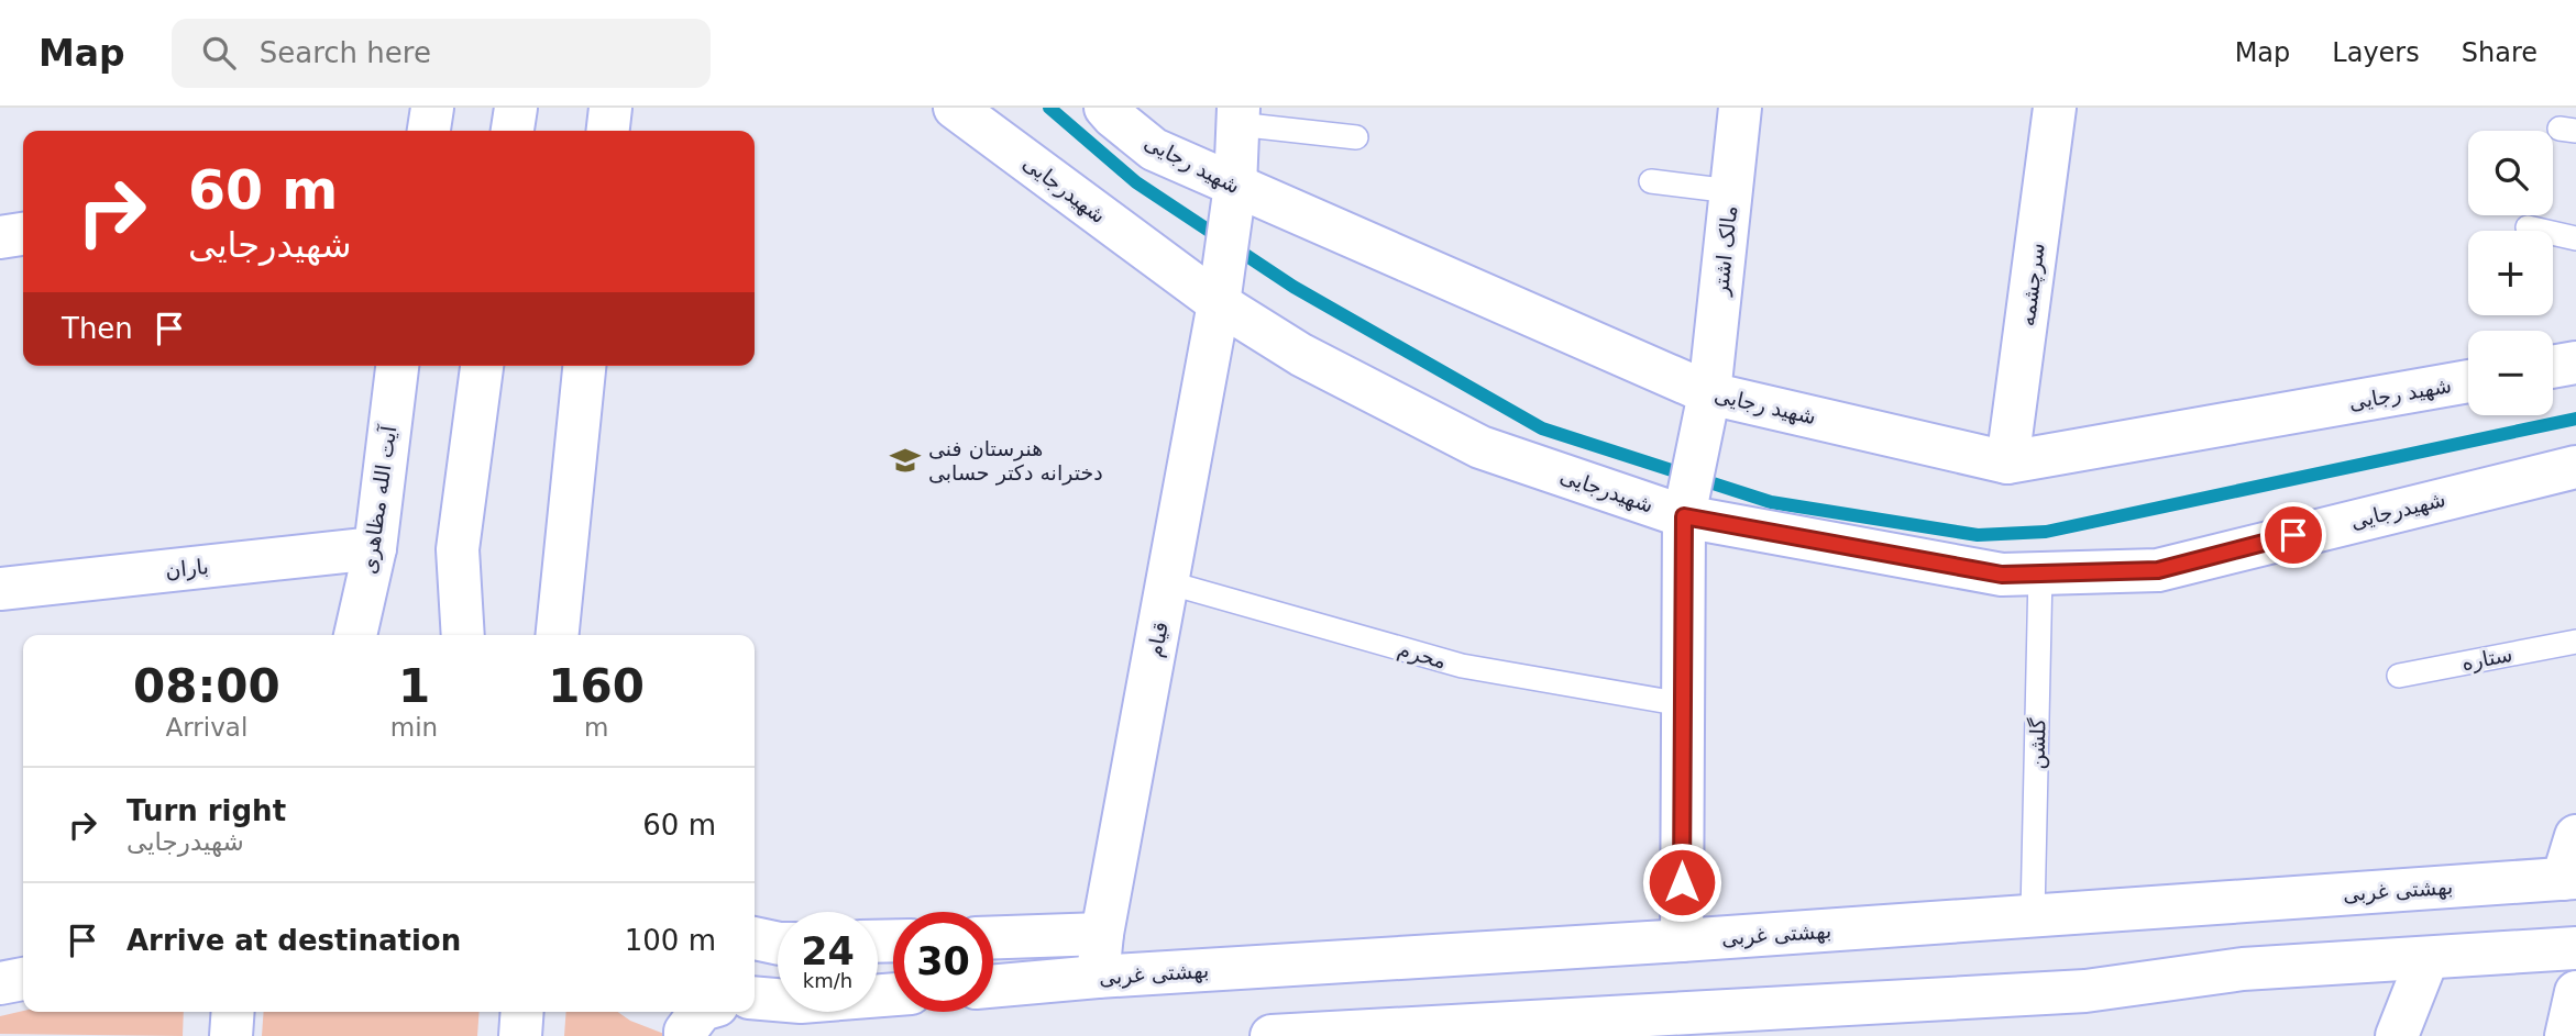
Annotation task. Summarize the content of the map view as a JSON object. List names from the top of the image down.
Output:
{
  "streets": {
    "street": [
      "شهید رجایی",
      "شهیدرجایی",
      "مالک اشتر",
      "سرچشمه",
      "آیت الله مظاهری",
      "باران",
      "قیام",
      "بهشتی غربی"
    ],
    "lane": ["محرم", "ستاره", "گلشن"]
  },
  "crossings": [
    ["شهید رجایی", "مالک اشتر"],
    ["شهید رجایی", "سرچشمه"],
    ["شهید رجایی", "قیام"],
    ["شهیدرجایی", "مالک اشتر"],
    ["شهیدرجایی", "قیام"],
    ["شهیدرجایی", "گلشن"],
    ["مالک اشتر", "محرم"],
    ["مالک اشتر", "بهشتی غربی"],
    ["آیت الله مظاهری", "باران"],
    ["قیام", "محرم"],
    ["قیام", "بهشتی غربی"],
    ["گلشن", "بهشتی غربی"]
  ],
  "places": {
    "school or university": ["هنرستان فنی دخترانه دکتر حسابی"]
  },
  "page": {
    "header": "Map",
    "search": "Search here",
    "nav": ["Map", "Layers", "Share"],
    "map_buttons": ["+", "−"],
    "turn": ["60 m", "شهیدرجایی"],
    "then": "Then",
    "eta": [
      "08:00",
      "Arrival",
      "1",
      "min",
      "160",
      "m"
    ],
    "list": [
      {
        "name": "Turn right",
        "note": "شهیدرجایی",
        "value": "60 m"
      },
      {
        "name": "Arrive at destination",
        "value": "100 m"
      }
    ],
    "speed": "24 km/h",
    "limit": "30"
  }
}
